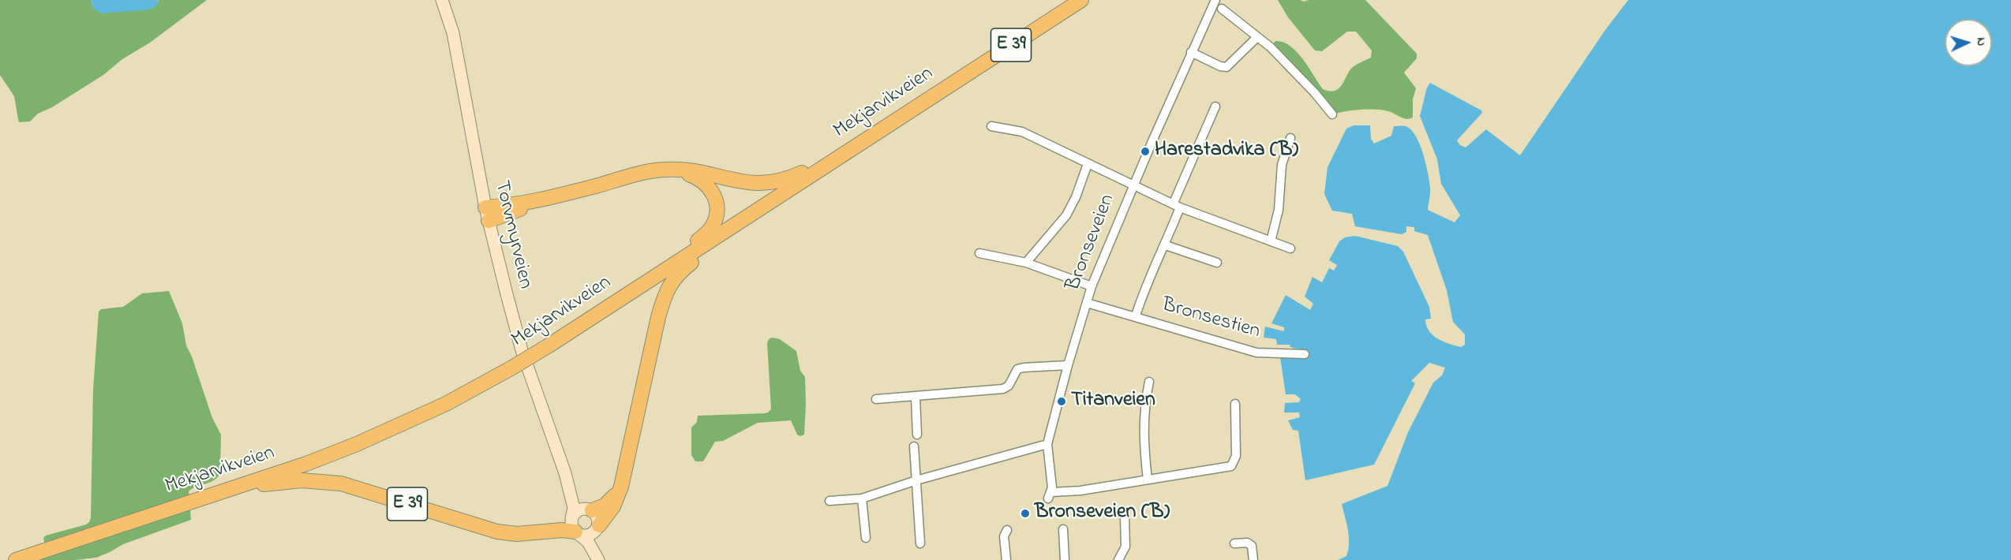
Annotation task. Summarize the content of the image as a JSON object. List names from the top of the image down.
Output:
{
  "streets": {
    "highway": ["E 39", "Mekjarvikveien"],
    "main road": ["Torvmyrveien"],
    "street": ["Bronseveien", "Bronsestien"]
  },
  "crossings": [
    ["E 39", "Mekjarvikveien"],
    ["E 39", "Torvmyrveien"],
    ["Bronseveien", "Bronsestien"]
  ],
  "places": ["Harestadvika (B)", "Titanveien", "Bronseveien (B)"],
  "north": "right"
}
